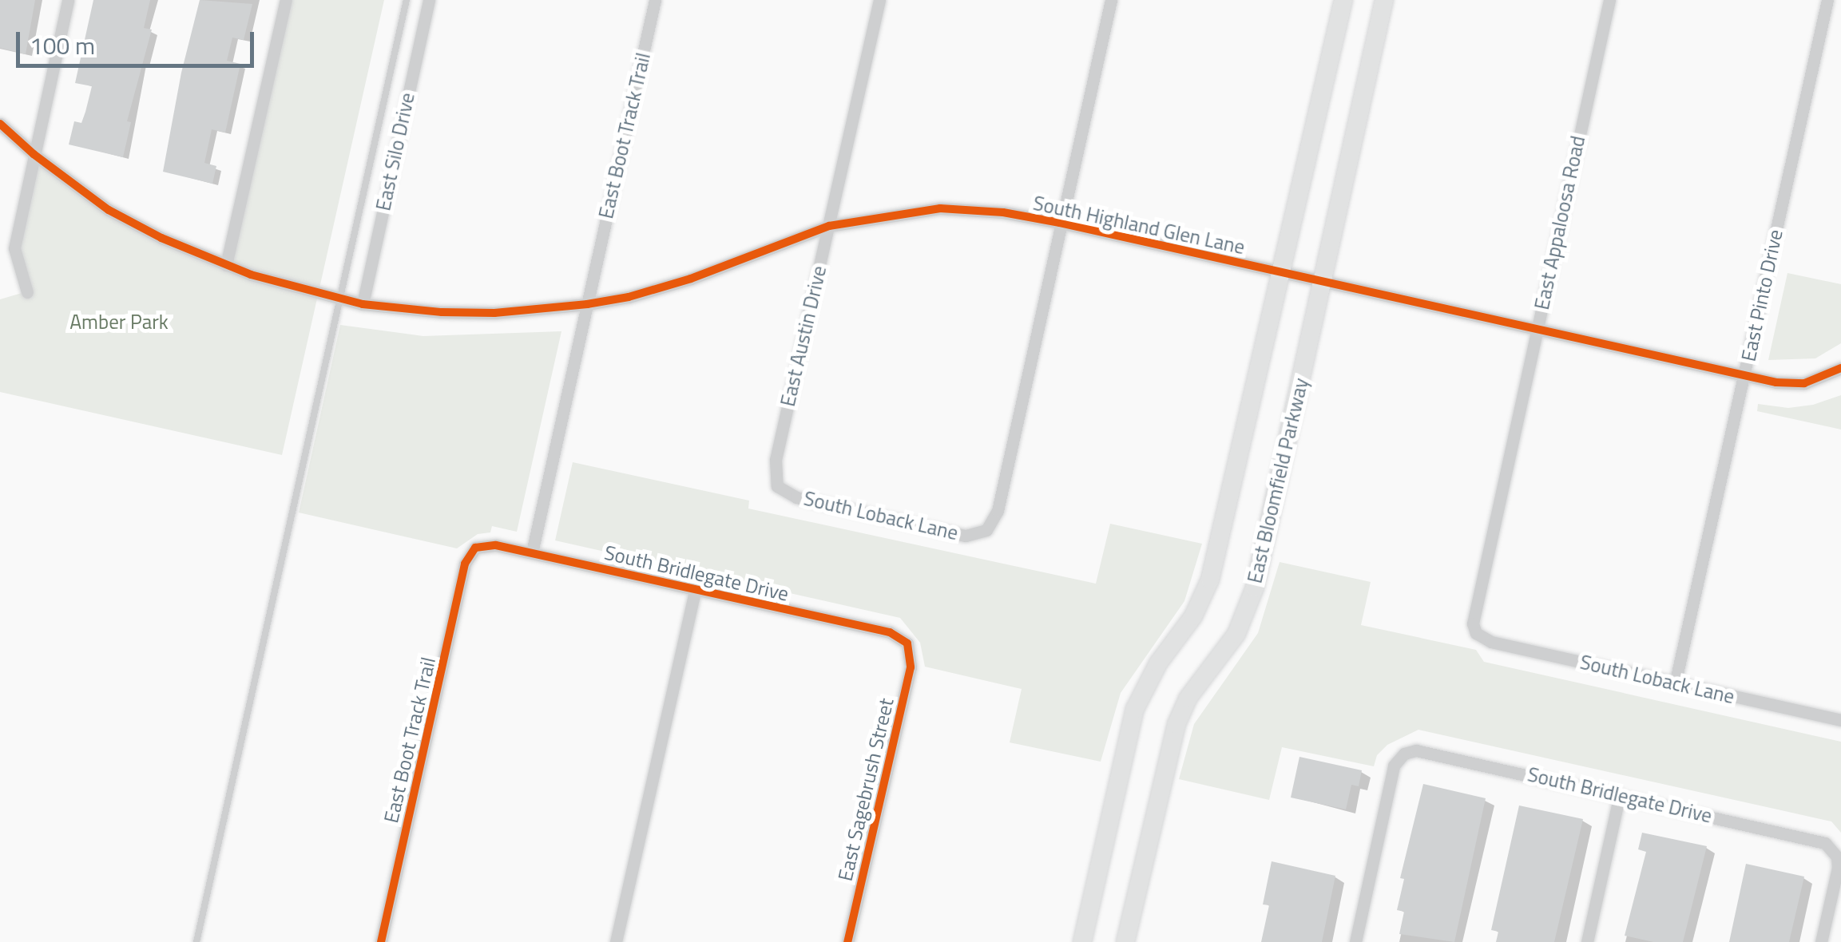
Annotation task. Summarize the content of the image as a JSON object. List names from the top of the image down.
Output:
{
  "streets": {
    "street": [
      "East Boot Track Trail",
      "East Silo Drive",
      "East Appaloosa Road",
      "South Highland Glen Lane",
      "East Pinto Drive",
      "East Austin Drive",
      "East Bloomfield Parkway",
      "South Loback Lane",
      "South Bridlegate Drive",
      "East Sagebrush Street"
    ]
  },
  "crossings": [
    ["East Boot Track Trail", "South Highland Glen Lane"],
    ["East Boot Track Trail", "South Bridlegate Drive"],
    ["East Silo Drive", "South Highland Glen Lane"],
    ["East Appaloosa Road", "South Highland Glen Lane"],
    ["East Appaloosa Road", "South Loback Lane"],
    ["South Highland Glen Lane", "East Pinto Drive"],
    ["South Highland Glen Lane", "East Austin Drive"],
    ["South Highland Glen Lane", "East Bloomfield Parkway"],
    ["South Highland Glen Lane", "South Loback Lane"],
    ["East Pinto Drive", "South Loback Lane"],
    ["East Austin Drive", "South Loback Lane"],
    ["South Bridlegate Drive", "East Sagebrush Street"]
  ],
  "parks": ["Amber Park"],
  "scale_bar": "100 m"
}
